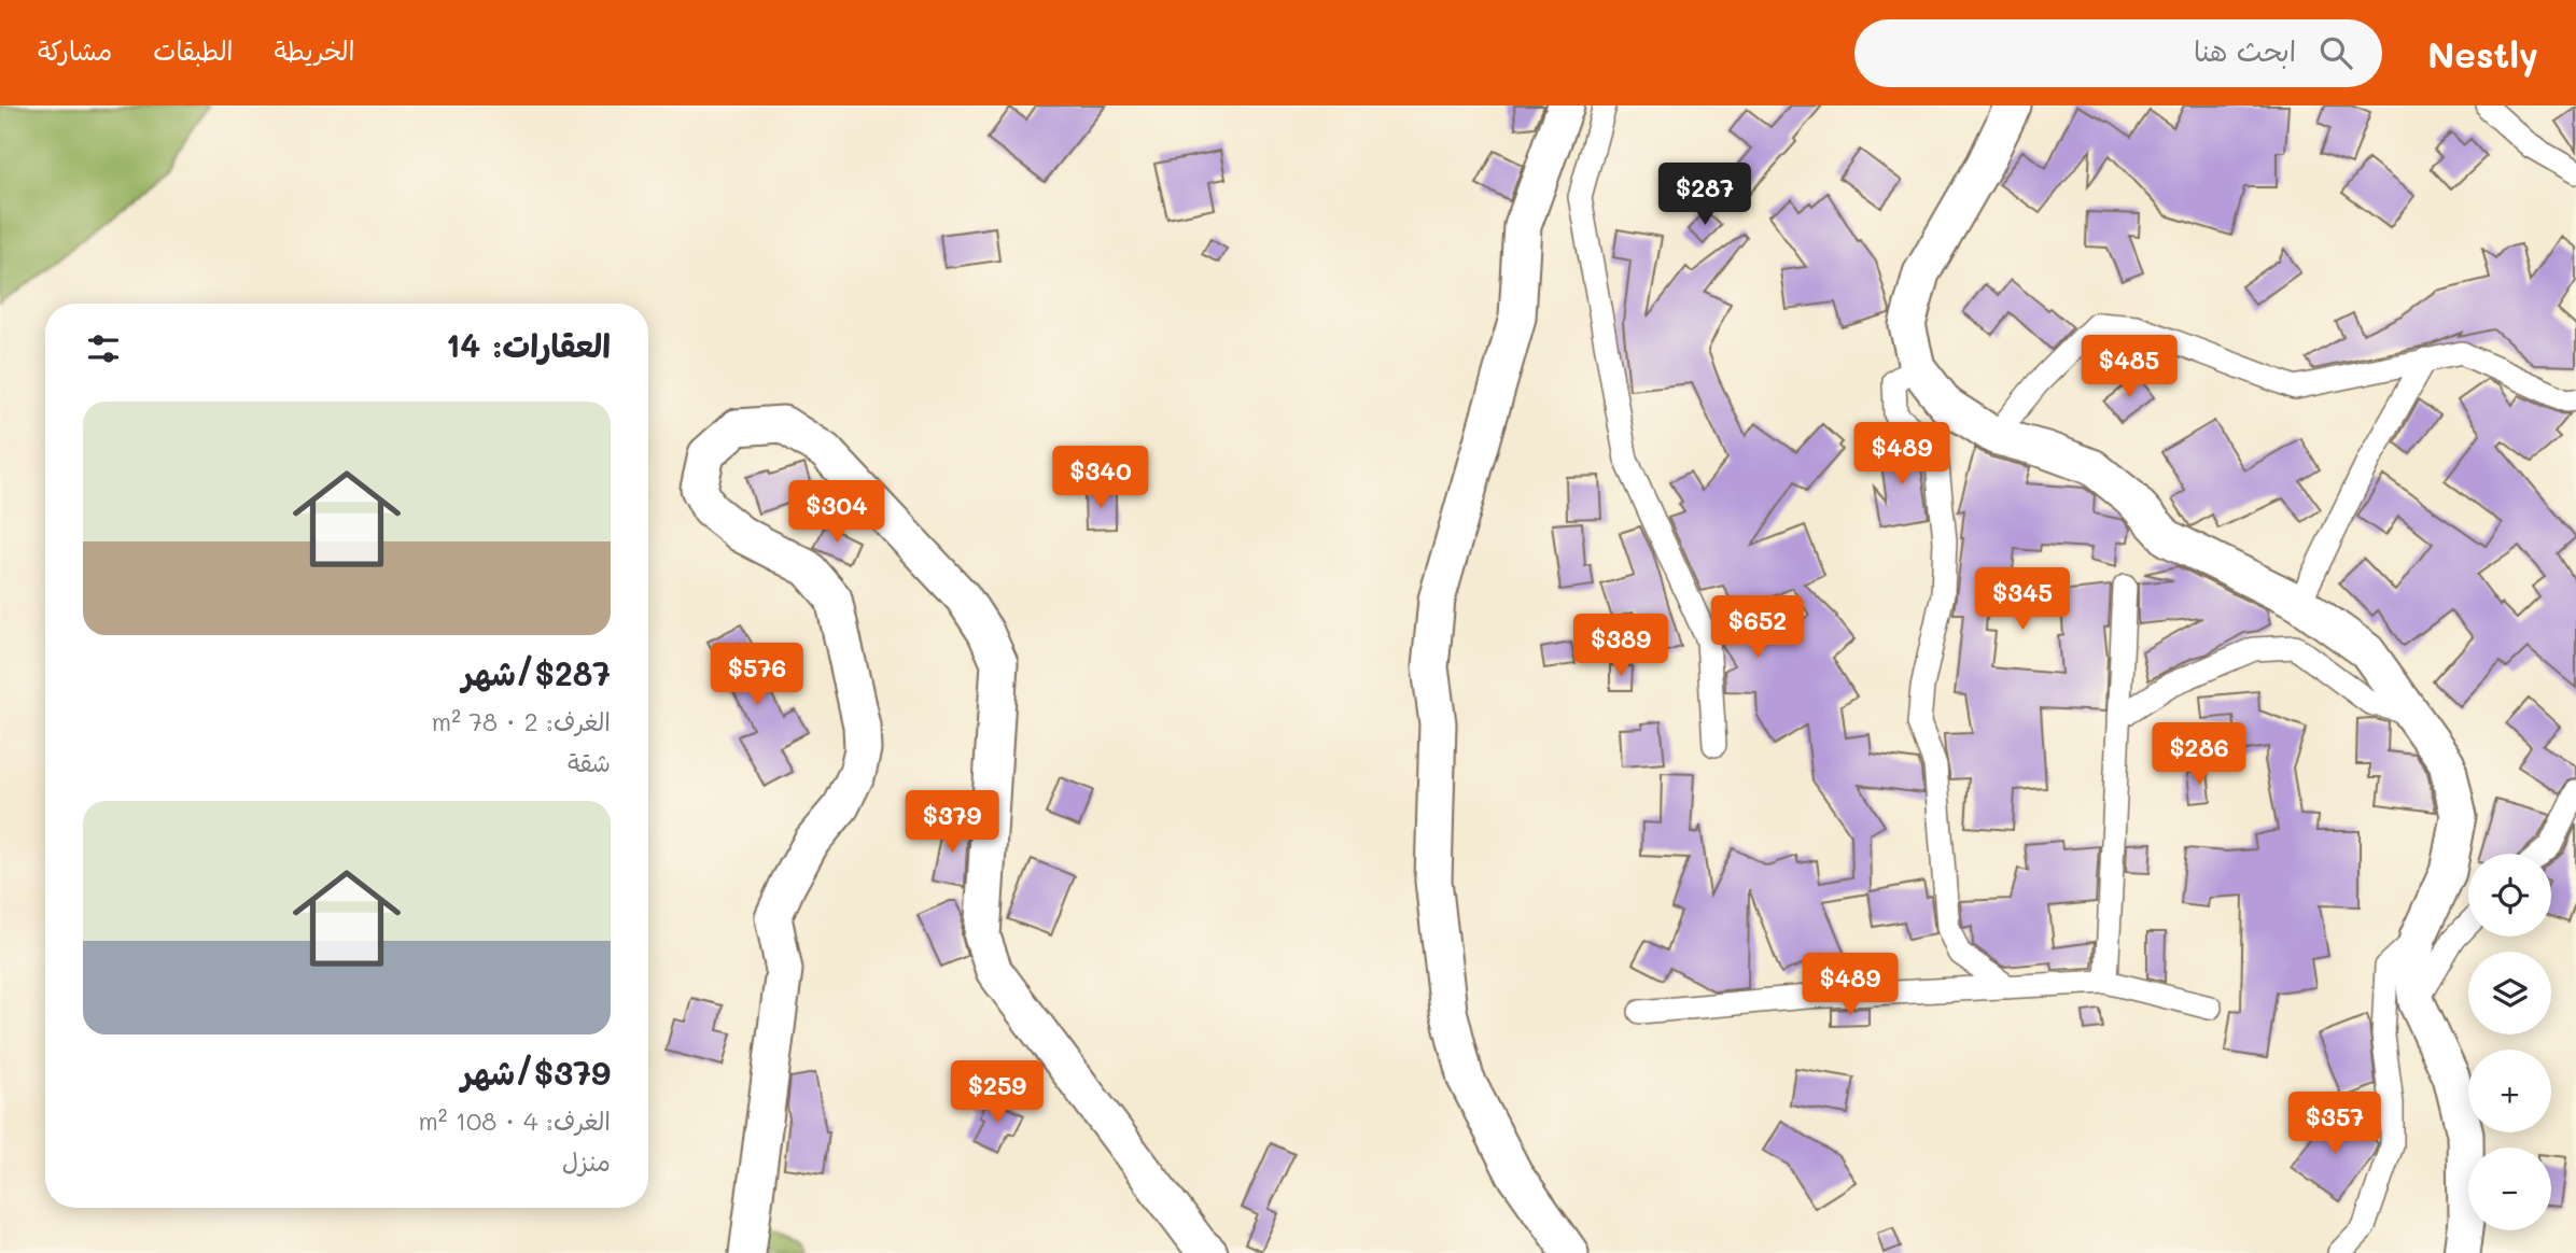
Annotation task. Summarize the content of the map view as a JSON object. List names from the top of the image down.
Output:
{
  "page": {
    "header": "Nestly",
    "search": "ابحث هنا",
    "nav": ["الخريطة", "الطبقات", "مشاركة"],
    "price": [
      "$287",
      "$485",
      "$489",
      "$340",
      "$304",
      "$345",
      "$652",
      "$389",
      "$576",
      "$286",
      "$379",
      "$489",
      "$259",
      "$357"
    ],
    "heading": "العقارات: 14",
    "list": [
      {
        "name": "$287/شهر",
        "note": "الغرف: 2 · 78 m² · شقة"
      },
      {
        "name": "$379/شهر",
        "note": "الغرف: 4 · 108 m² · منزل"
      }
    ],
    "map_buttons": ["+", "−"]
  }
}
